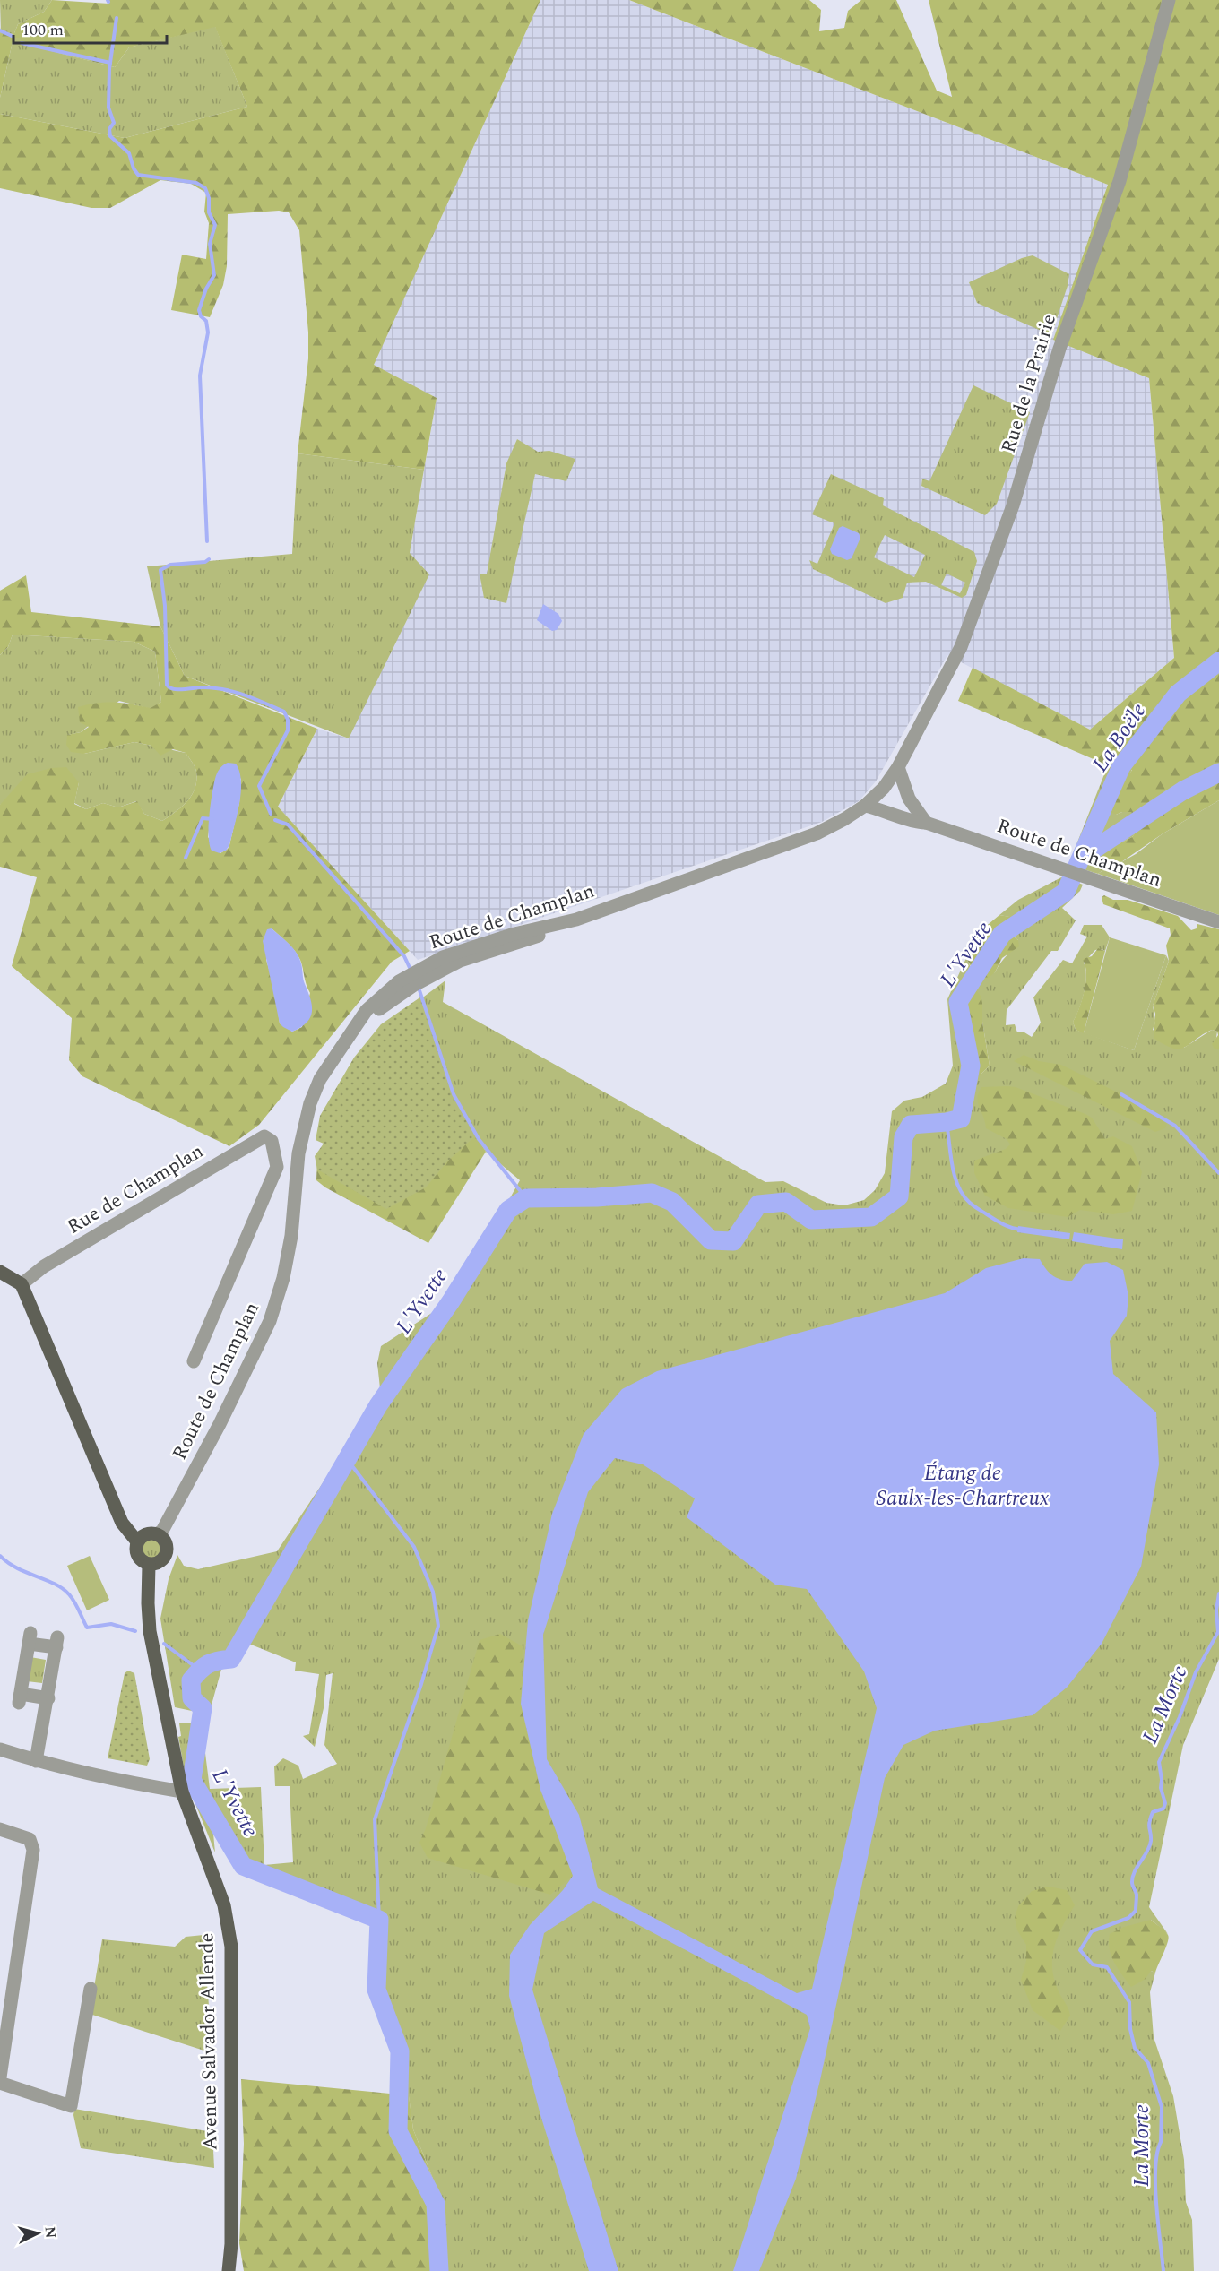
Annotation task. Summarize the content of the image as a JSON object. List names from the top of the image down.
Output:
{
  "streets": {
    "main road": ["Avenue Salvador Allende"],
    "street": ["Rue de la Prairie", "Route de Champlan", "Rue de Champlan"]
  },
  "crossings": [
    ["Rue de la Prairie", "Route de Champlan"],
    ["Route de Champlan", "Avenue Salvador Allende"]
  ],
  "water": [
    "La Boële",
    "L'Yvette",
    "Étang de Saulx-les-Chartreux",
    "La Morte"
  ],
  "scale_bar": "100 m",
  "north": "right"
}
